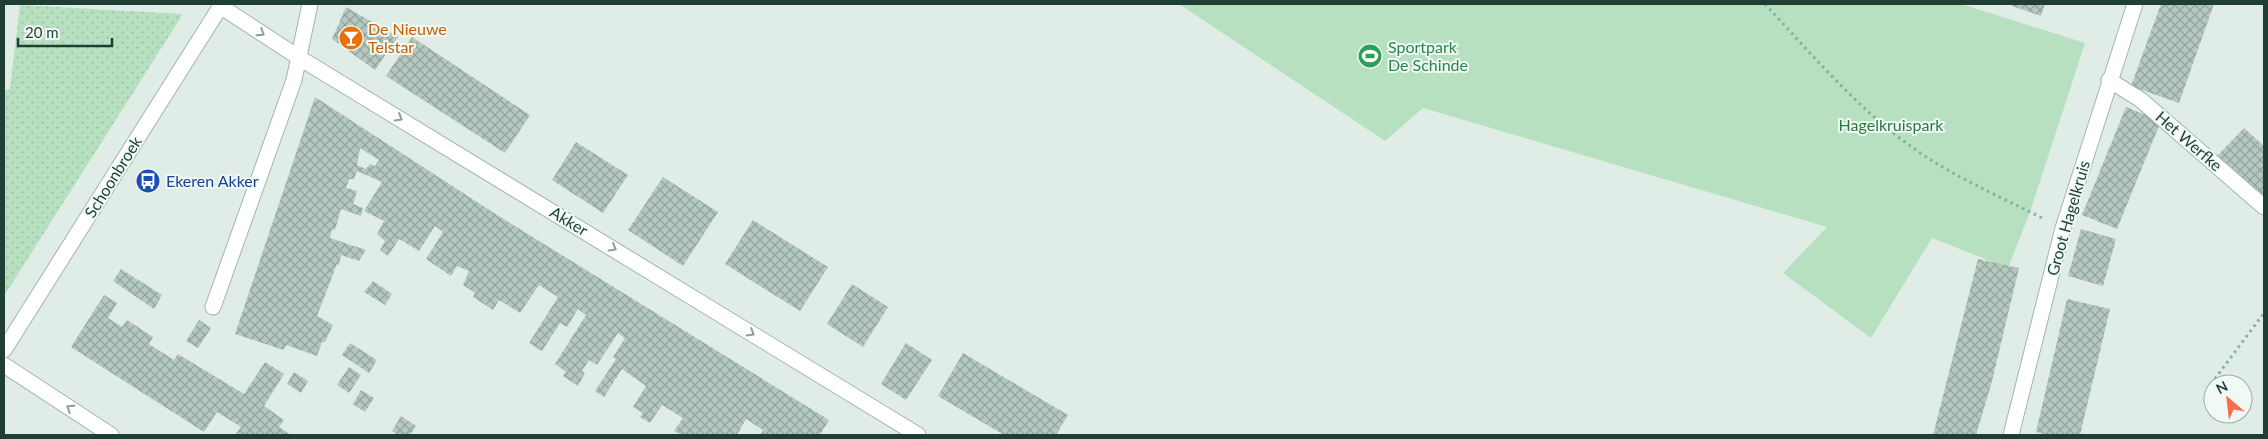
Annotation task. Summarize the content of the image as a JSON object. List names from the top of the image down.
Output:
{
  "streets": {
    "street": [
      "Het Werfke",
      "Schoonbroek",
      "Groot Hagelkruis",
      "Akker"
    ]
  },
  "crossings": [
    ["Het Werfke", "Groot Hagelkruis"],
    ["Schoonbroek", "Akker"]
  ],
  "one_way": ["Akker"],
  "parks": ["Hagelkruispark"],
  "places": {
    "bar": ["De Nieuwe Telstar"],
    "sports": ["Sportpark De Schinde"],
    "bus stop": ["Ekeren Akker"]
  },
  "scale_bar": "20 m",
  "north": "top left"
}
